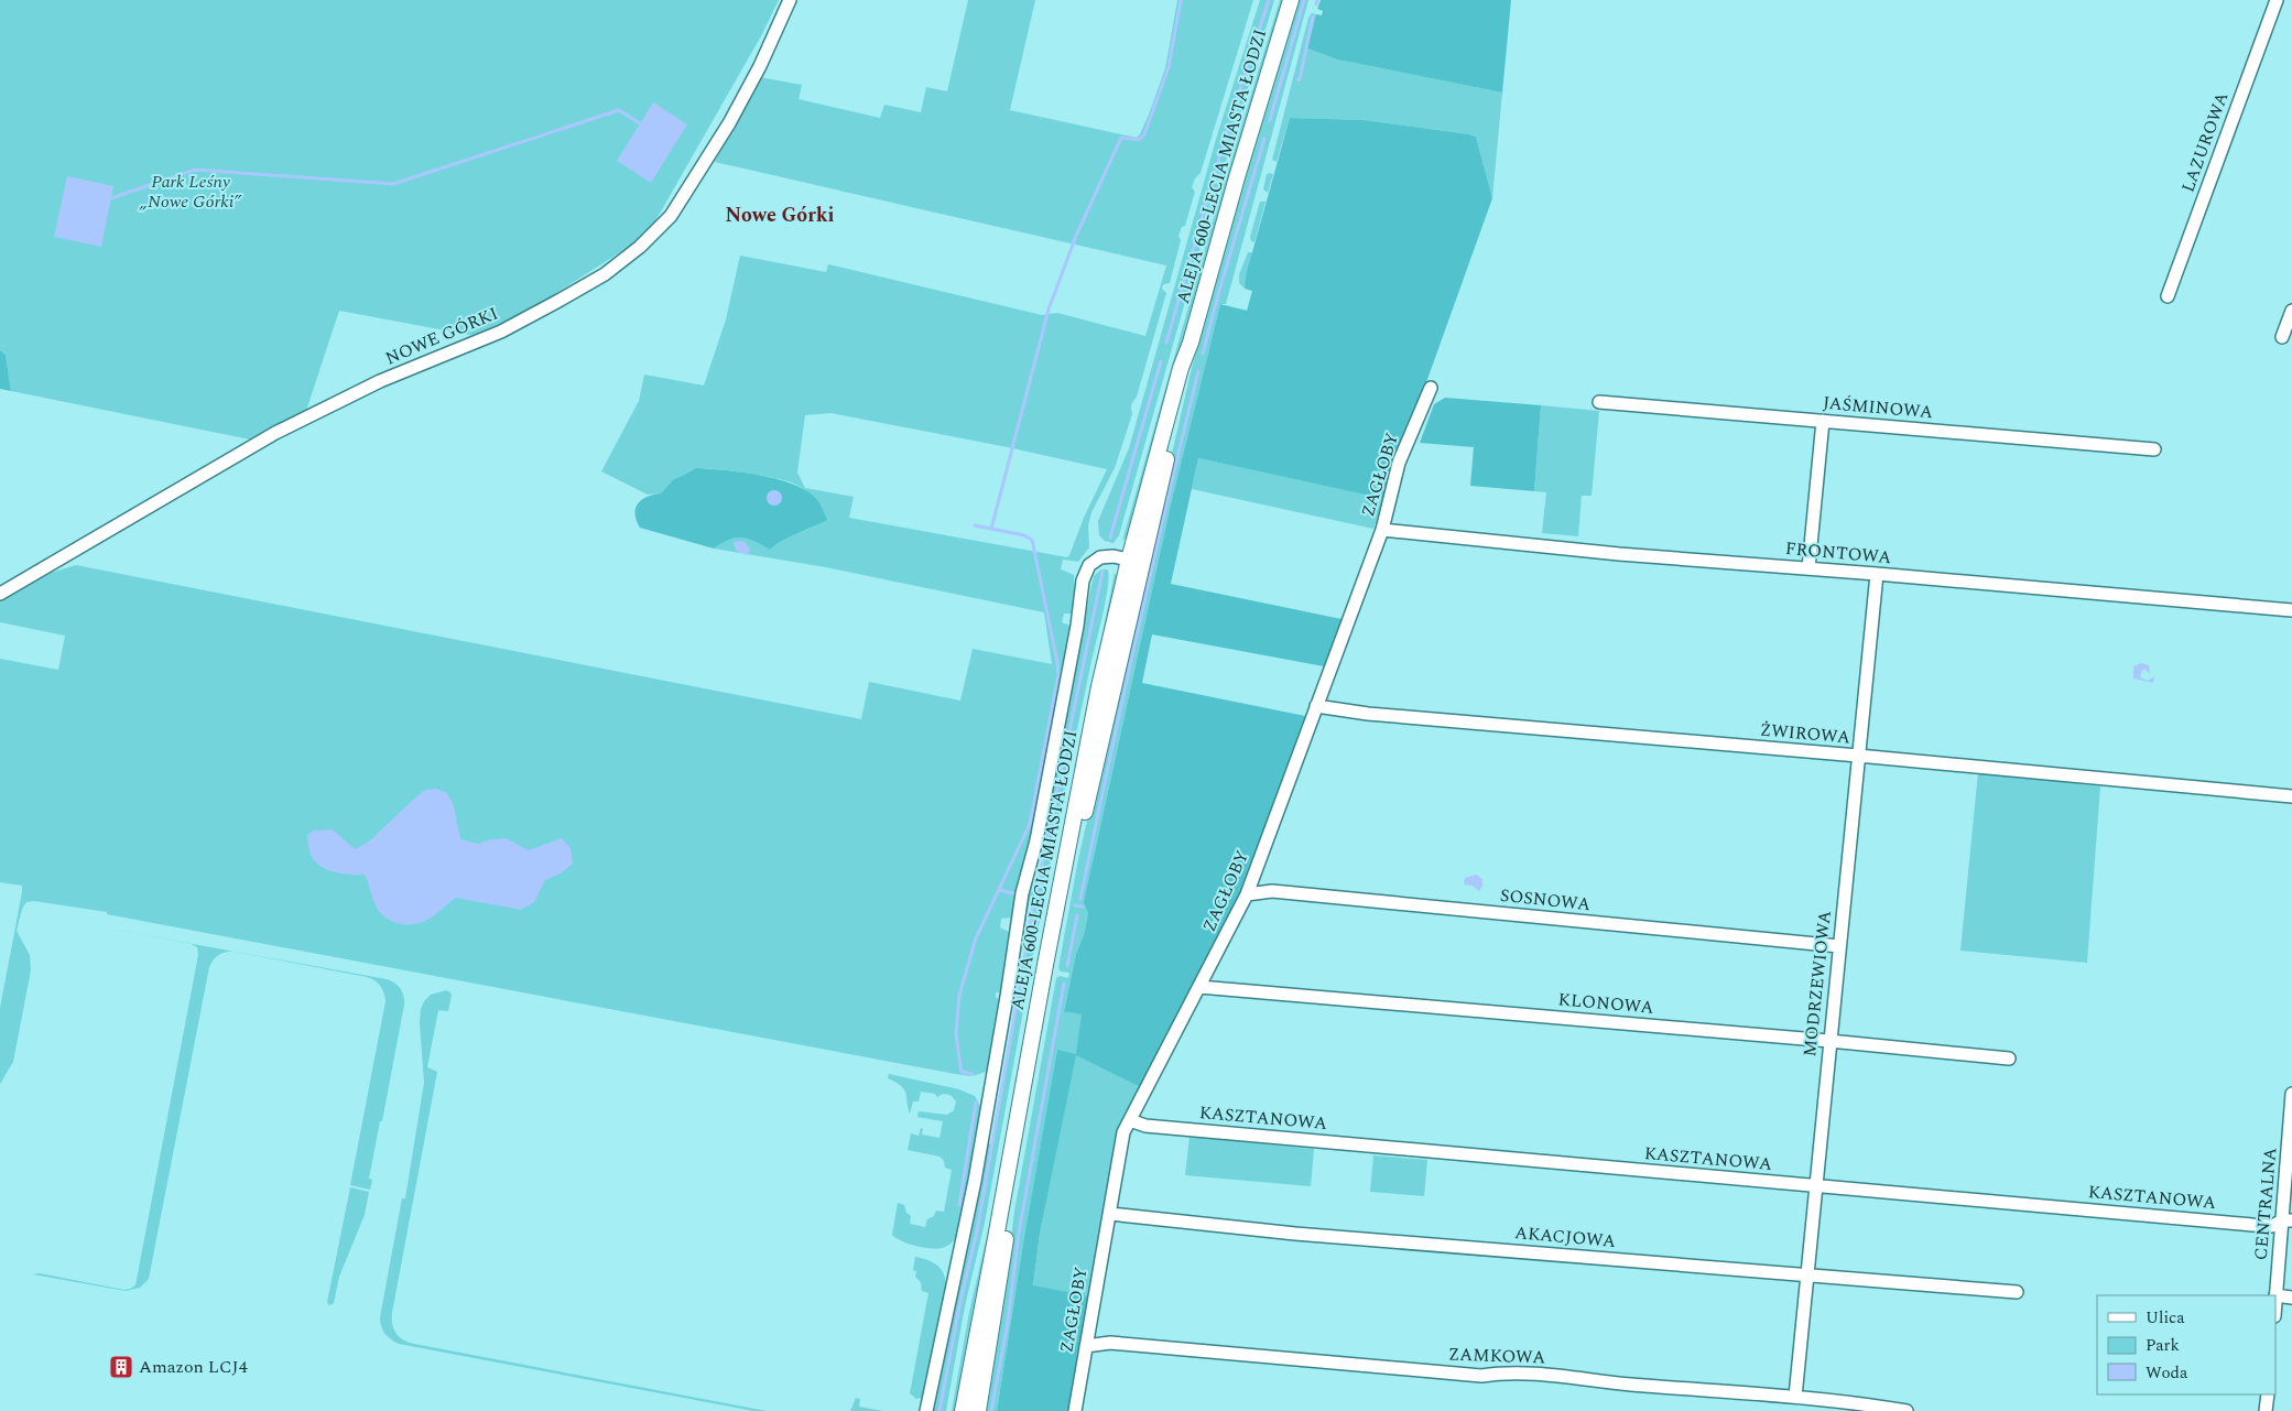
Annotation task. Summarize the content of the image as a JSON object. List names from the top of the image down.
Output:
{
  "streets": {
    "main road": ["ALEJA 600-LECIA MIASTA ŁODZI"],
    "street": [
      "LAZUROWA",
      "NOWE GÓRKI",
      "JAŚMINOWA",
      "ZAGŁOBY",
      "FRONTOWA",
      "ŻWIROWA",
      "SOSNOWA",
      "MODRZEWIOWA",
      "KLONOWA",
      "KASZTANOWA",
      "CENTRALNA",
      "AKACJOWA",
      "ZAMKOWA"
    ]
  },
  "crossings": [
    ["ZAGŁOBY", "FRONTOWA"],
    ["ZAGŁOBY", "ŻWIROWA"],
    ["ZAGŁOBY", "SOSNOWA"],
    ["ZAGŁOBY", "KLONOWA"],
    ["ZAGŁOBY", "KASZTANOWA"],
    ["ZAGŁOBY", "AKACJOWA"],
    ["ZAGŁOBY", "ZAMKOWA"],
    ["FRONTOWA", "MODRZEWIOWA"],
    ["ŻWIROWA", "MODRZEWIOWA"],
    ["SOSNOWA", "MODRZEWIOWA"],
    ["MODRZEWIOWA", "KLONOWA"],
    ["MODRZEWIOWA", "KASZTANOWA"],
    ["MODRZEWIOWA", "AKACJOWA"],
    ["MODRZEWIOWA", "ZAMKOWA"],
    ["KASZTANOWA", "CENTRALNA"]
  ],
  "districts": ["Nowe Górki"],
  "parks": ["Park Leśny „Nowe Górki”"],
  "places": {
    "building": ["Amazon LCJ4"]
  },
  "legend": ["Ulica", "Park", "Woda"]
}
